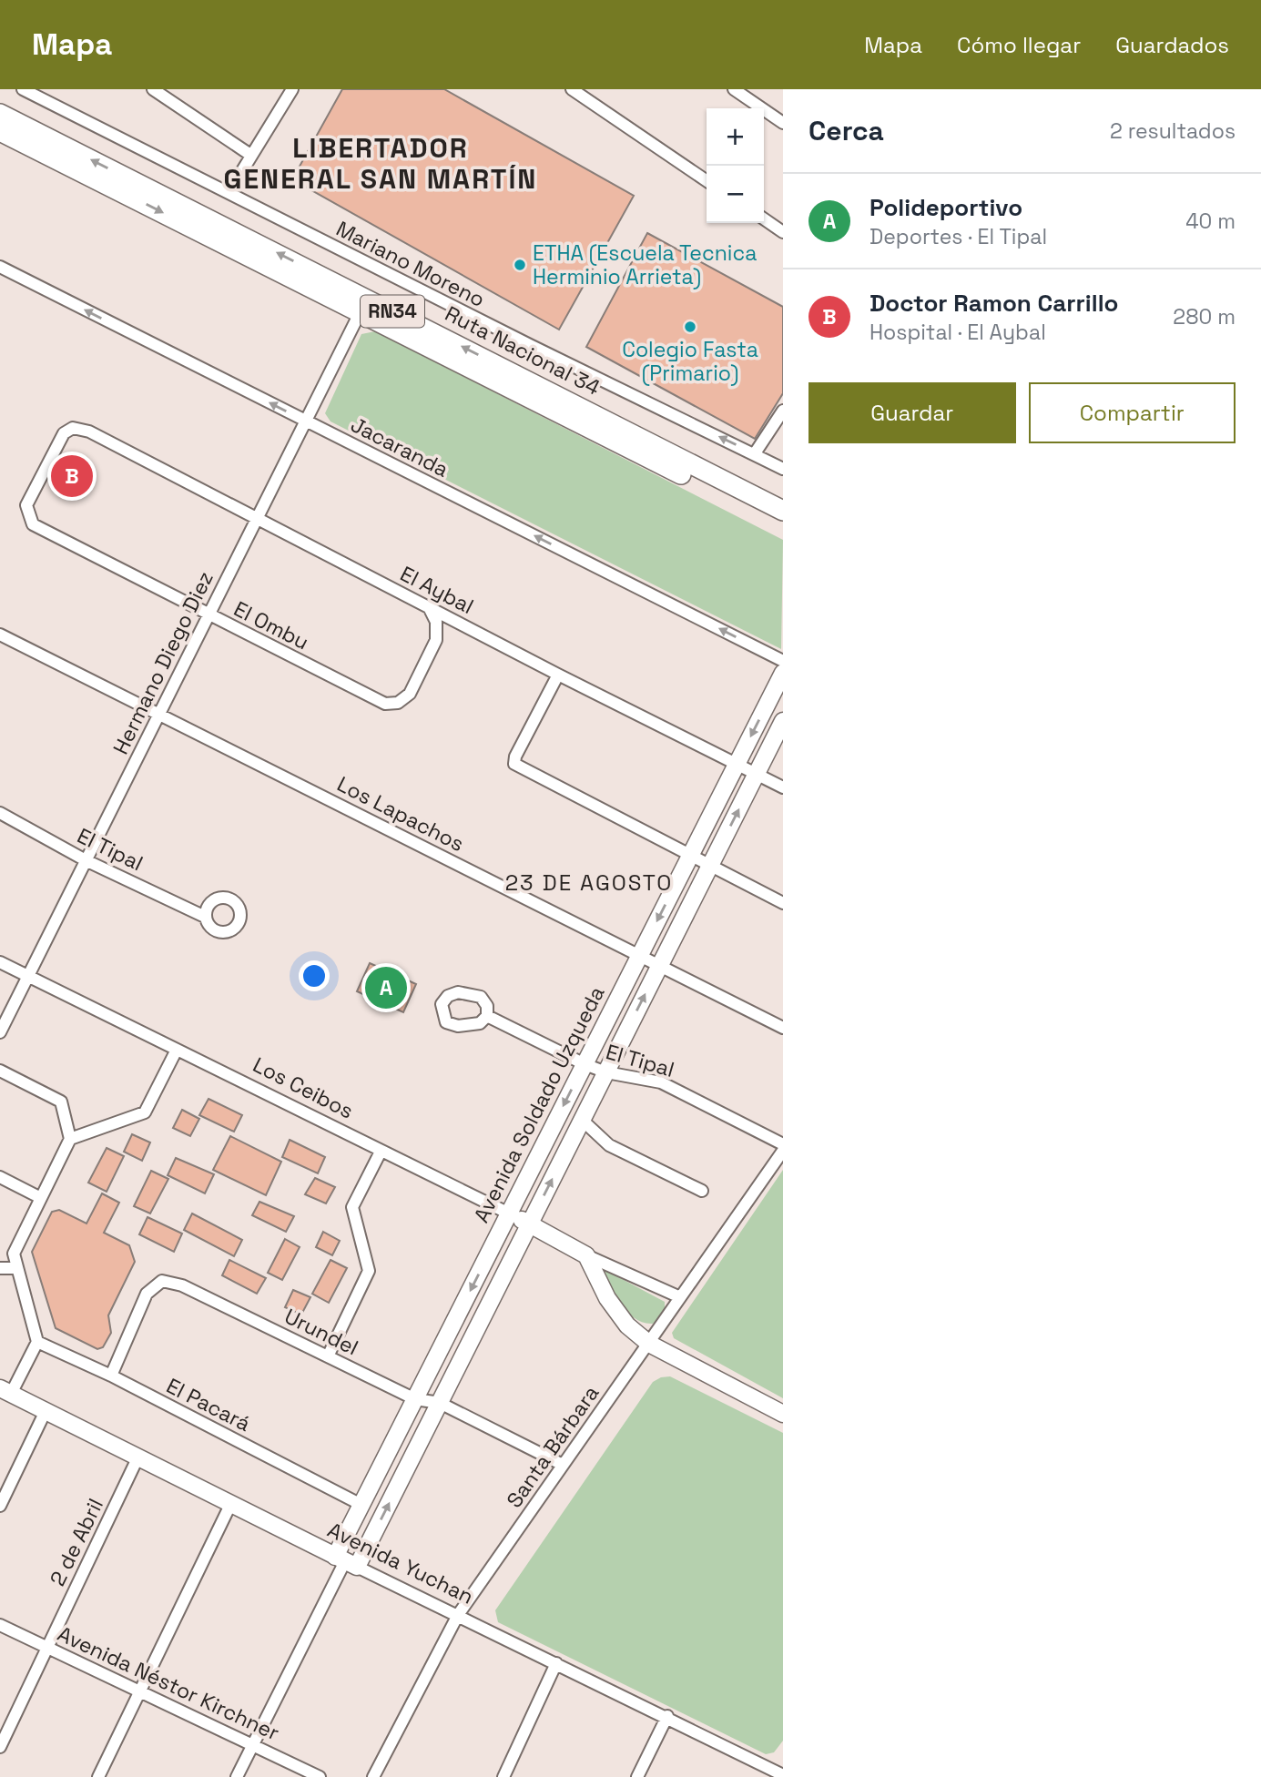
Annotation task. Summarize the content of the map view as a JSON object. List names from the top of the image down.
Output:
{
  "streets": {
    "highway": ["RN34", "Ruta Nacional 34"],
    "street": [
      "Mariano Moreno",
      "Jacaranda",
      "El Aybal",
      "El Ombu",
      "Hermano Diego Diez",
      "Los Lapachos",
      "El Tipal",
      "Los Ceibos",
      "Avenida Soldado Uzqueda",
      "Urundel",
      "El Pacará",
      "Santa Bárbara",
      "2 de Abril",
      "Avenida Yuchan",
      "Avenida Néstor Kirchner"
    ]
  },
  "crossings": [
    ["Ruta Nacional 34", "Hermano Diego Diez"],
    ["Jacaranda", "Hermano Diego Diez"],
    ["El Aybal", "El Ombu"],
    ["El Aybal", "Hermano Diego Diez"],
    ["El Aybal", "Avenida Soldado Uzqueda"],
    ["El Ombu", "Hermano Diego Diez"],
    ["Hermano Diego Diez", "Los Lapachos"],
    ["Hermano Diego Diez", "El Tipal"],
    ["Hermano Diego Diez", "Los Ceibos"],
    ["Los Lapachos", "Avenida Soldado Uzqueda"],
    ["El Tipal", "Avenida Soldado Uzqueda"],
    ["Los Ceibos", "Avenida Soldado Uzqueda"],
    ["Los Ceibos", "Santa Bárbara"],
    ["Avenida Soldado Uzqueda", "Urundel"],
    ["Avenida Soldado Uzqueda", "El Pacará"],
    ["Avenida Soldado Uzqueda", "Avenida Yuchan"],
    ["Avenida Soldado Uzqueda", "Avenida Néstor Kirchner"],
    ["Urundel", "El Pacará"],
    ["Urundel", "Santa Bárbara"],
    ["Santa Bárbara", "Avenida Yuchan"],
    ["2 de Abril", "Avenida Yuchan"],
    ["2 de Abril", "Avenida Néstor Kirchner"]
  ],
  "one_way": ["Mariano Moreno", "Jacaranda"],
  "districts": ["LIBERTADOR GENERAL SAN MARTÍN", "23 DE AGOSTO"],
  "places": ["ETHA (Escuela Tecnica Herminio Arrieta)", "Colegio Fasta (Primario)"],
  "page": {
    "header": "Mapa",
    "nav": ["Mapa", "Cómo llegar", "Guardados"],
    "heading": ["Cerca", "2 resultados"],
    "map_buttons": ["+", "−"],
    "list": [
      {
        "mark": "A",
        "name": "Polideportivo",
        "note": "Deportes · El Tipal",
        "value": "40 m"
      },
      {
        "mark": "B",
        "name": "Doctor Ramon Carrillo",
        "note": "Hospital · El Aybal",
        "value": "280 m"
      }
    ],
    "buttons": ["Guardar", "Compartir"],
    "pins": ["B", "A"]
  }
}
